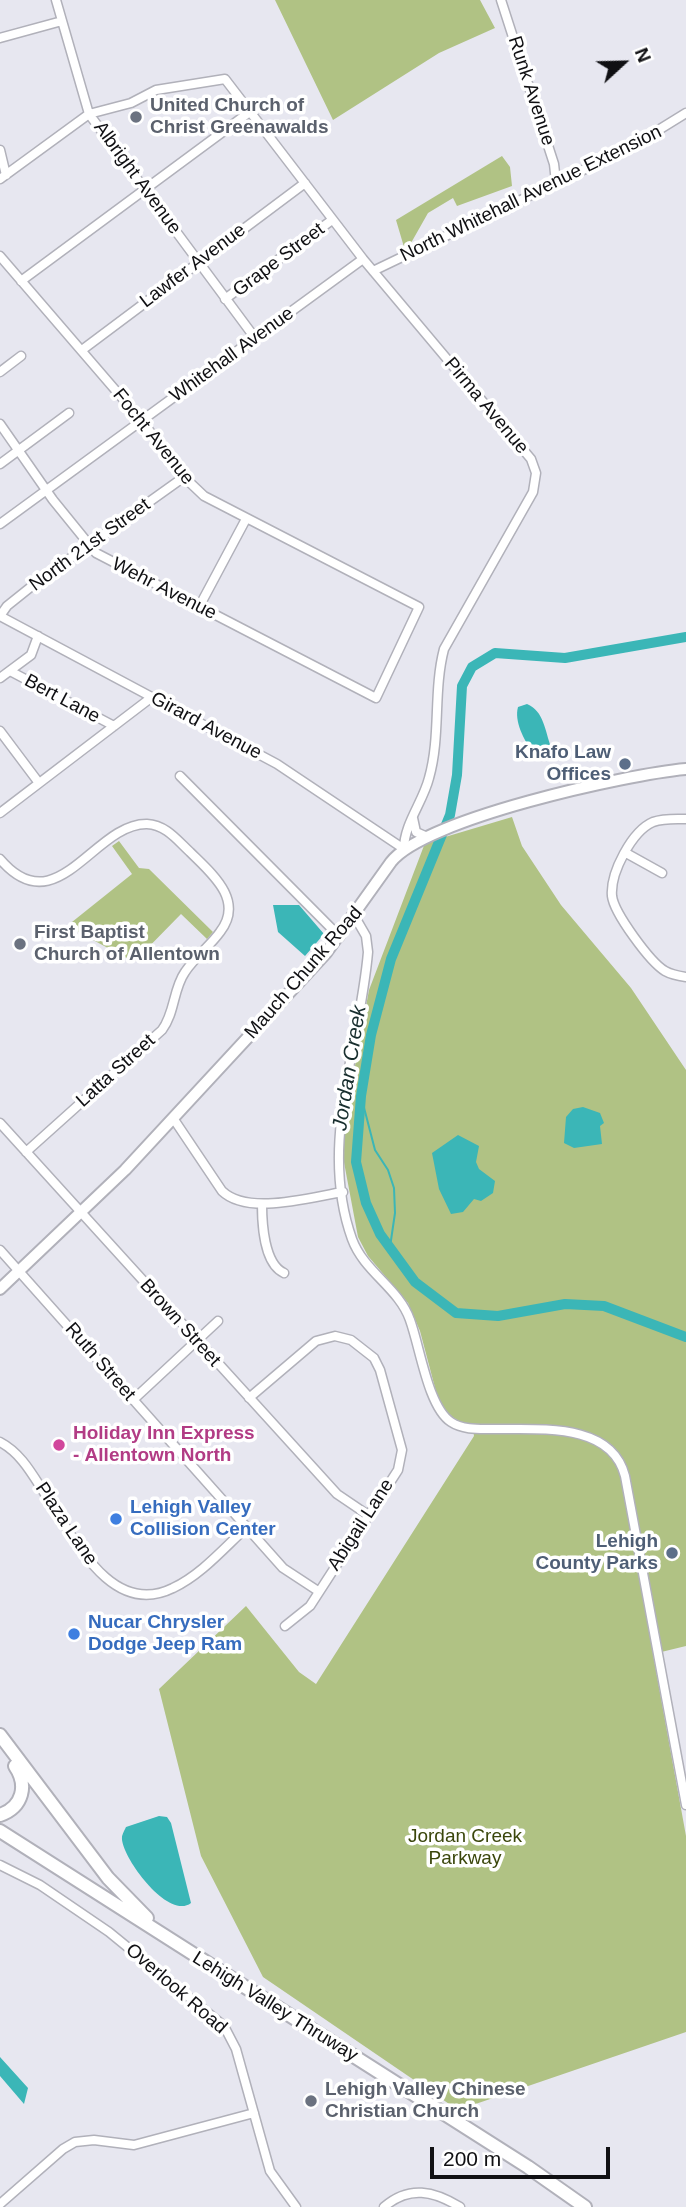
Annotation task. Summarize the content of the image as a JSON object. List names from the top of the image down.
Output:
{
  "streets": {
    "highway": ["Lehigh Valley Thruway"],
    "main road": ["Mauch Chunk Road"],
    "street": [
      "Runk Avenue",
      "Albright Avenue",
      "North Whitehall Avenue Extension",
      "Grape Street",
      "Lawfer Avenue",
      "Whitehall Avenue",
      "Pirma Avenue",
      "Focht Avenue",
      "North 21st Street",
      "Wehr Avenue",
      "Bert Lane",
      "Girard Avenue",
      "Latta Street",
      "Brown Street",
      "Ruth Street",
      "Plaza Lane",
      "Abigail Lane",
      "Overlook Road"
    ]
  },
  "crossings": [
    ["Runk Avenue", "North Whitehall Avenue Extension"],
    ["Albright Avenue", "Grape Street"],
    ["Albright Avenue", "Lawfer Avenue"],
    ["Albright Avenue", "Whitehall Avenue"],
    ["Albright Avenue", "Pirma Avenue"],
    ["North Whitehall Avenue Extension", "Pirma Avenue"],
    ["Grape Street", "Pirma Avenue"],
    ["Lawfer Avenue", "Pirma Avenue"],
    ["Lawfer Avenue", "Focht Avenue"],
    ["Whitehall Avenue", "Pirma Avenue"],
    ["Whitehall Avenue", "Focht Avenue"],
    ["Whitehall Avenue", "Wehr Avenue"],
    ["Pirma Avenue", "Girard Avenue"],
    ["Pirma Avenue", "Mauch Chunk Road"],
    ["Focht Avenue", "North 21st Street"],
    ["Focht Avenue", "Wehr Avenue"],
    ["North 21st Street", "Wehr Avenue"],
    ["North 21st Street", "Girard Avenue"],
    ["Girard Avenue", "Mauch Chunk Road"],
    ["Mauch Chunk Road", "Brown Street"],
    ["Mauch Chunk Road", "Ruth Street"],
    ["Latta Street", "Brown Street"],
    ["Brown Street", "Abigail Lane"],
    ["Ruth Street", "Plaza Lane"],
    ["Ruth Street", "Abigail Lane"]
  ],
  "water": ["Jordan Creek"],
  "parks": ["Jordan Creek Parkway"],
  "places": [
    "United Church of Christ Greenawalds",
    "Knafo Law Offices",
    "First Baptist Church of Allentown",
    "Holiday Inn Express - Allentown North",
    "Lehigh Valley Collision Center",
    "Lehigh County Parks",
    "Nucar Chrysler Dodge Jeep Ram",
    "Lehigh Valley Chinese Christian Church"
  ],
  "scale_bar": "200 m",
  "north": "right"
}
